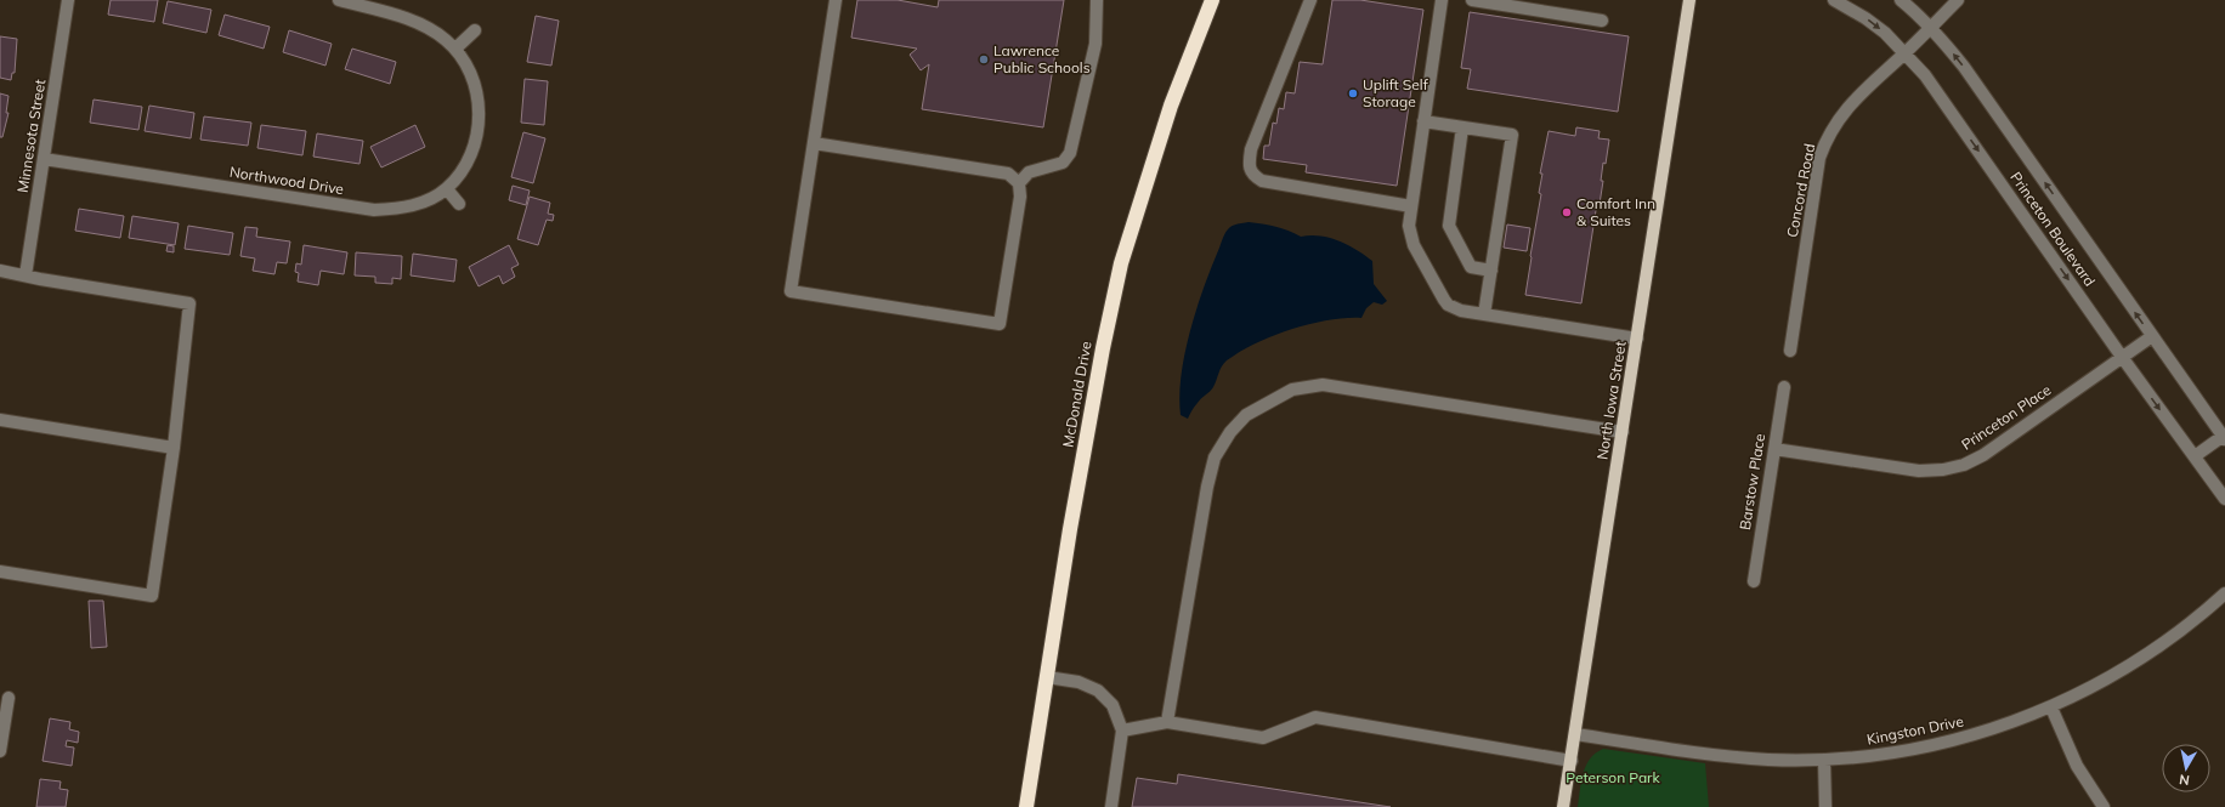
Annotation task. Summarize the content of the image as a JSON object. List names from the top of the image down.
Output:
{
  "streets": {
    "highway": ["McDonald Drive"],
    "main road": ["North Iowa Street"],
    "street": [
      "Minnesota Street",
      "Northwood Drive",
      "Concord Road",
      "Princeton Boulevard",
      "Princeton Place",
      "Barstow Place",
      "Kingston Drive"
    ]
  },
  "crossings": [
    ["Minnesota Street", "Northwood Drive"],
    ["Concord Road", "Princeton Boulevard"],
    ["Princeton Boulevard", "Princeton Place"],
    ["North Iowa Street", "Kingston Drive"],
    ["Princeton Place", "Barstow Place"]
  ],
  "parks": ["Peterson Park"],
  "places": ["Lawrence Public Schools", "Uplift Self Storage", "Comfort Inn & Suites"],
  "north": "bottom"
}
